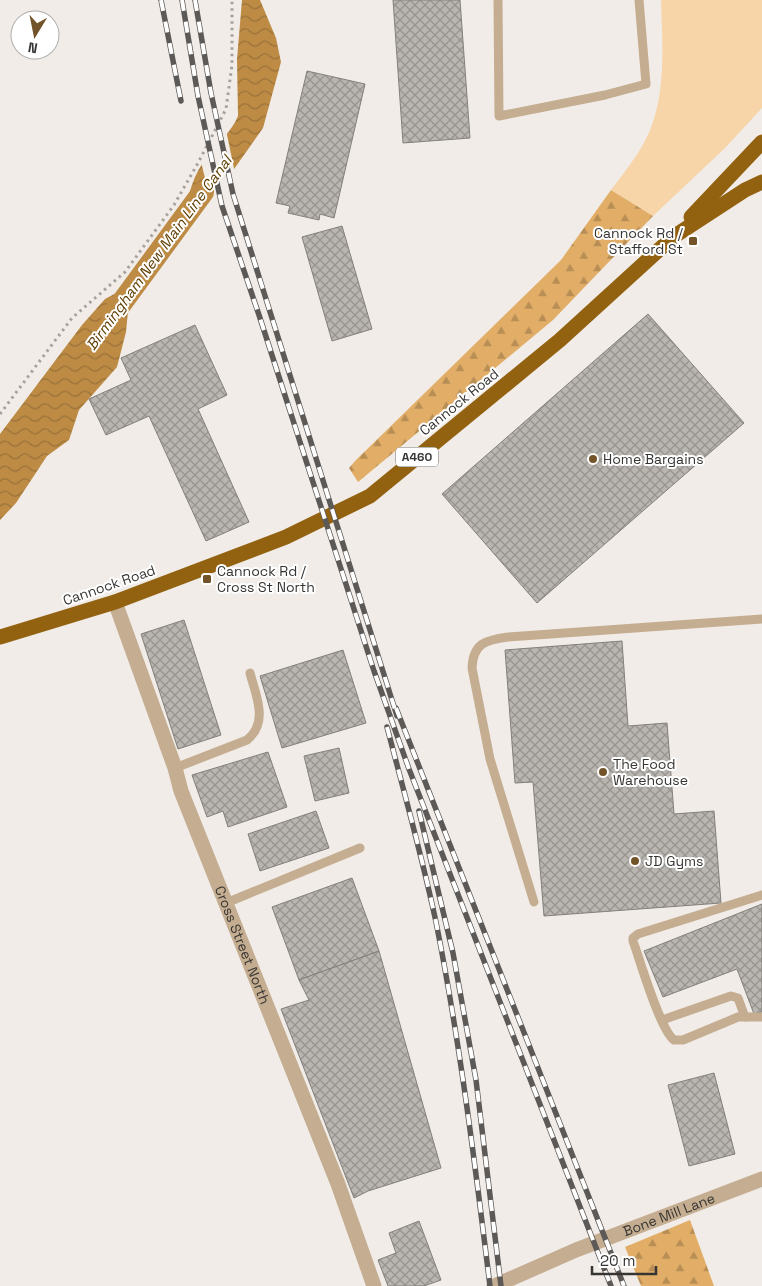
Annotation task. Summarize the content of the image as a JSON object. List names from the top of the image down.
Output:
{
  "streets": {
    "highway": ["Cannock Road", "A460"],
    "street": ["Cross Street North", "Bone Mill Lane"]
  },
  "crossings": [
    ["Cannock Road", "A460"],
    ["Cannock Road", "Cross Street North"]
  ],
  "water": ["Birmingham New Main Line Canal"],
  "places": {
    "transit": ["Cannock Rd / Stafford St", "Cannock Rd / Cross St North"],
    "other": ["Home Bargains", "The Food Warehouse", "JD Gyms"]
  },
  "scale_bar": "20 m",
  "north": "bottom"
}
